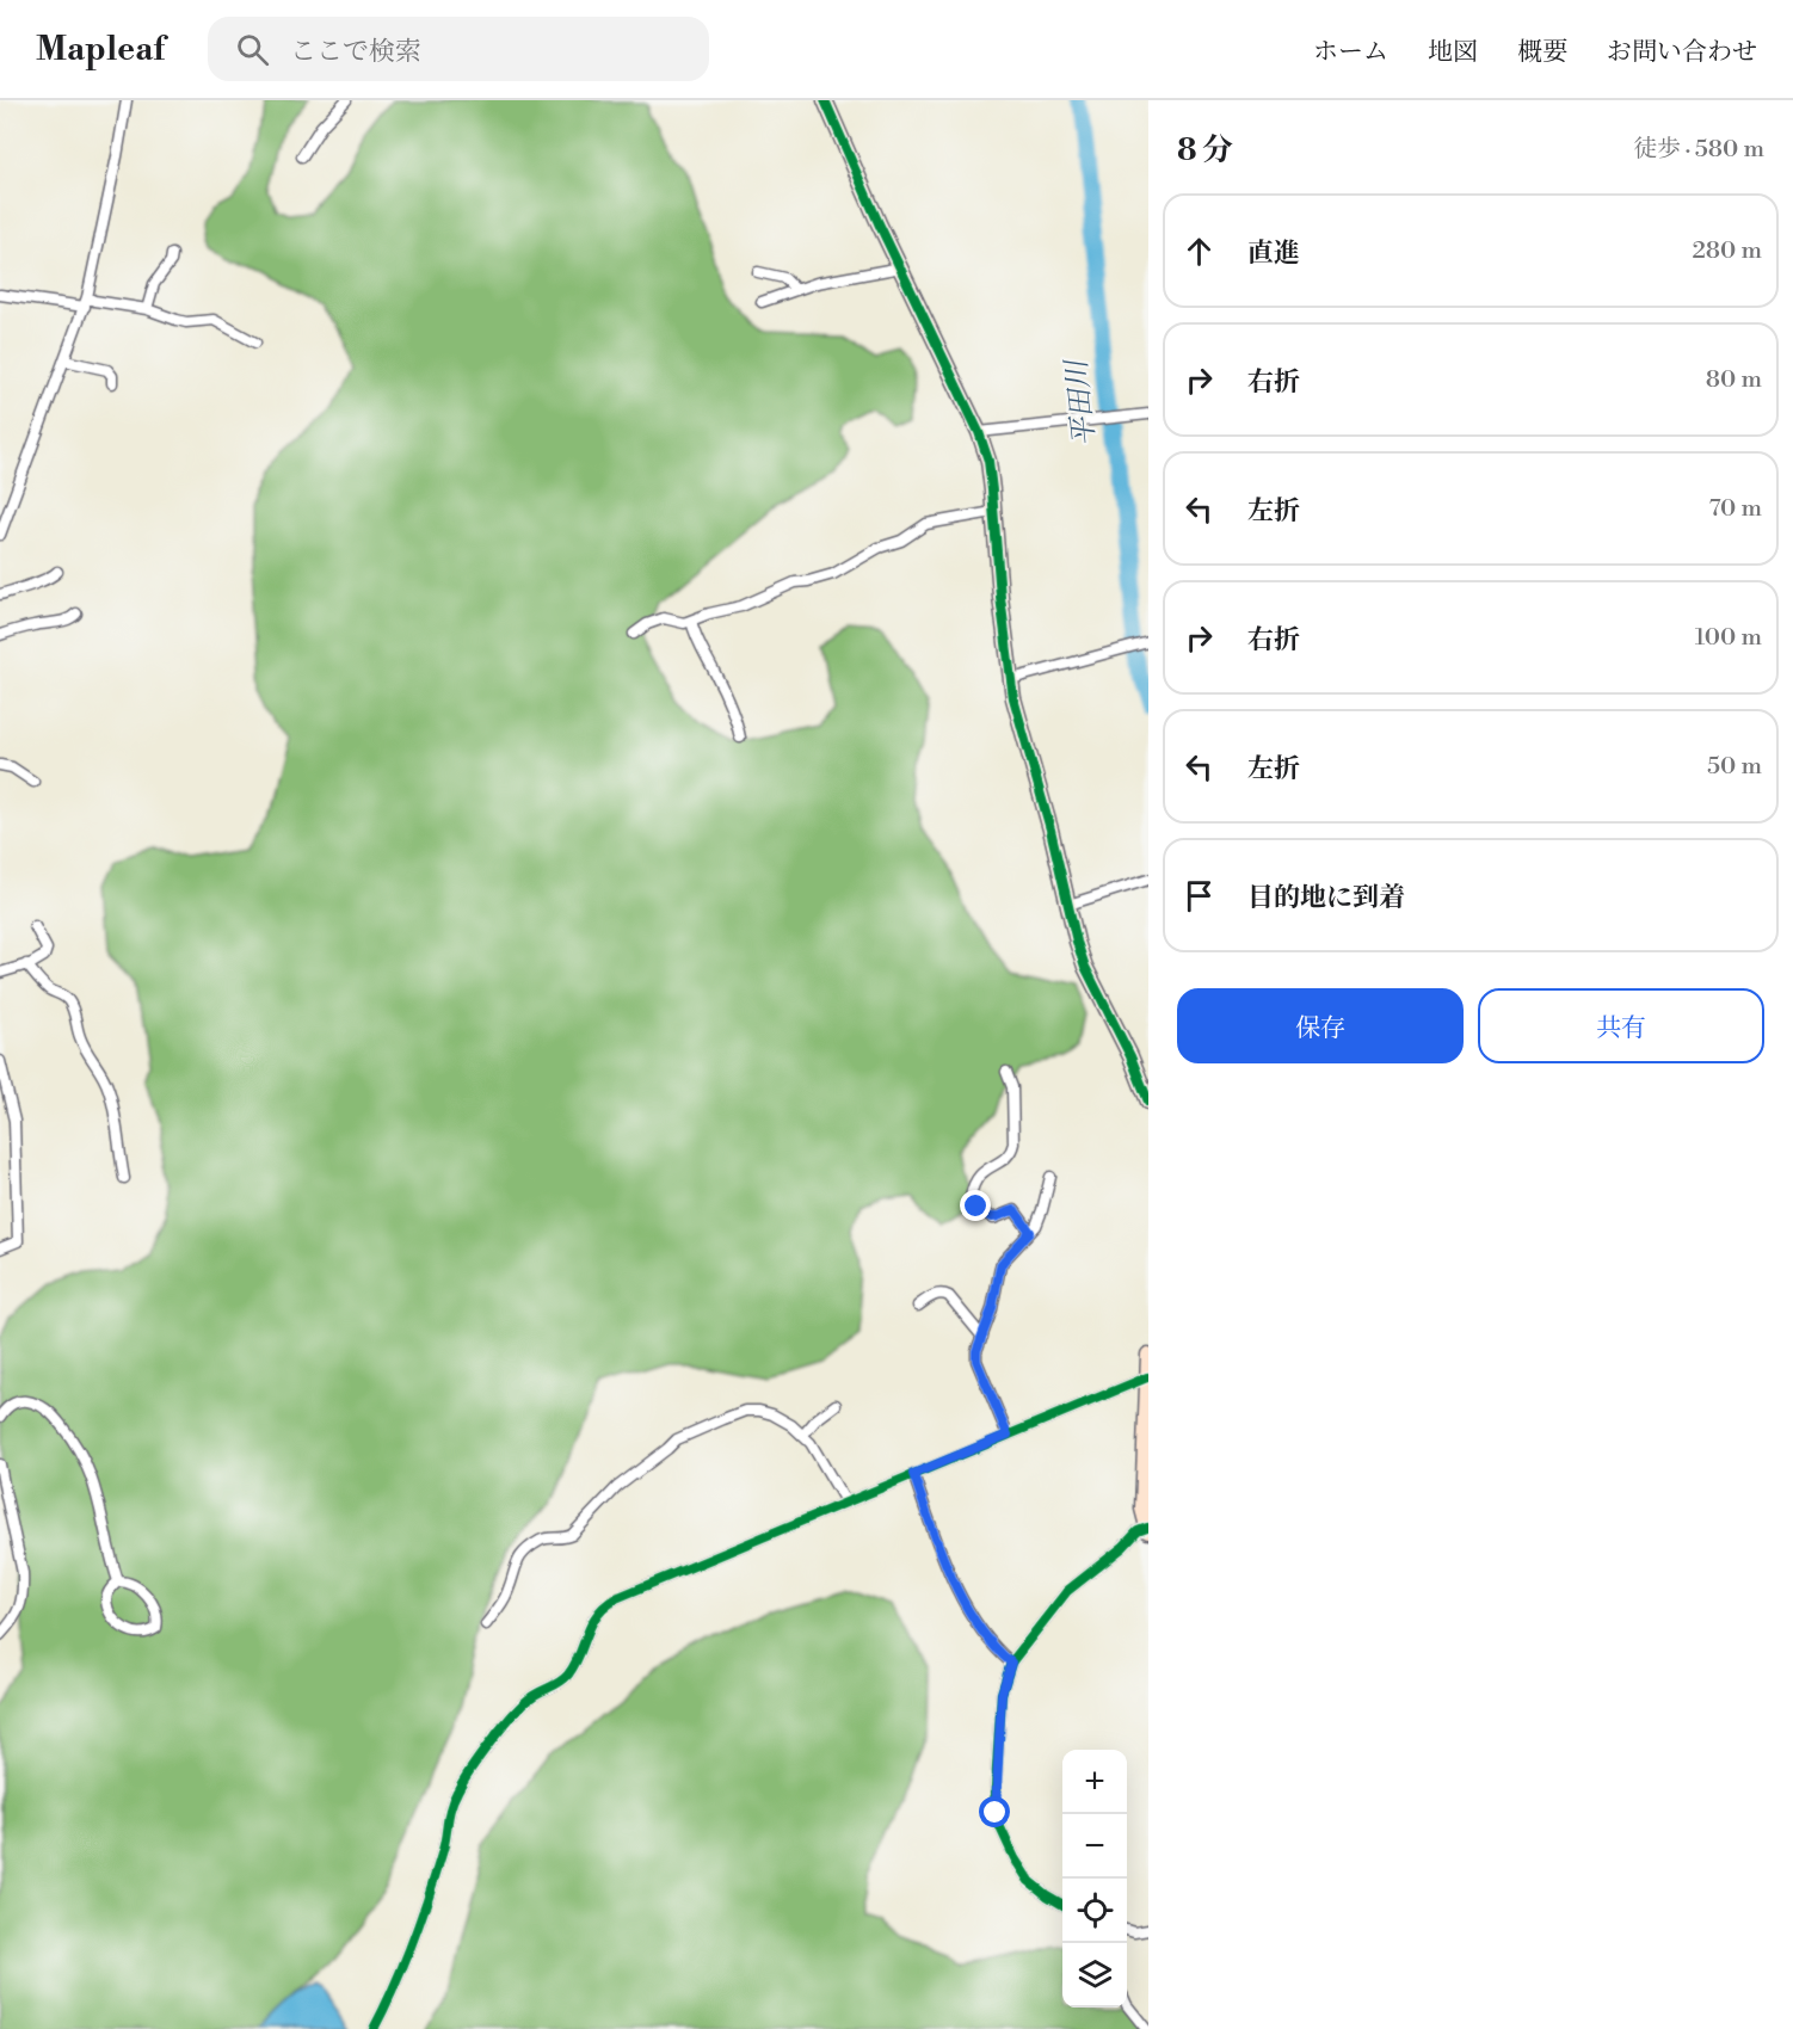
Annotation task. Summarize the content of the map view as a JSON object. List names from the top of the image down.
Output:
{
  "water": ["平田川"],
  "page": {
    "header": "Mapleaf",
    "search": "ここで検索",
    "nav": [
      "ホーム",
      "地図",
      "概要",
      "お問い合わせ"
    ],
    "heading": ["8 分", "徒歩 · 580 m"],
    "list": [
      ["直進", "280 m"],
      ["右折", "80 m"],
      ["左折", "70 m"],
      ["右折", "100 m"],
      ["左折", "50 m"],
      "目的地に到着"
    ],
    "buttons": ["保存", "共有"],
    "map_buttons": ["+", "−"]
  }
}
